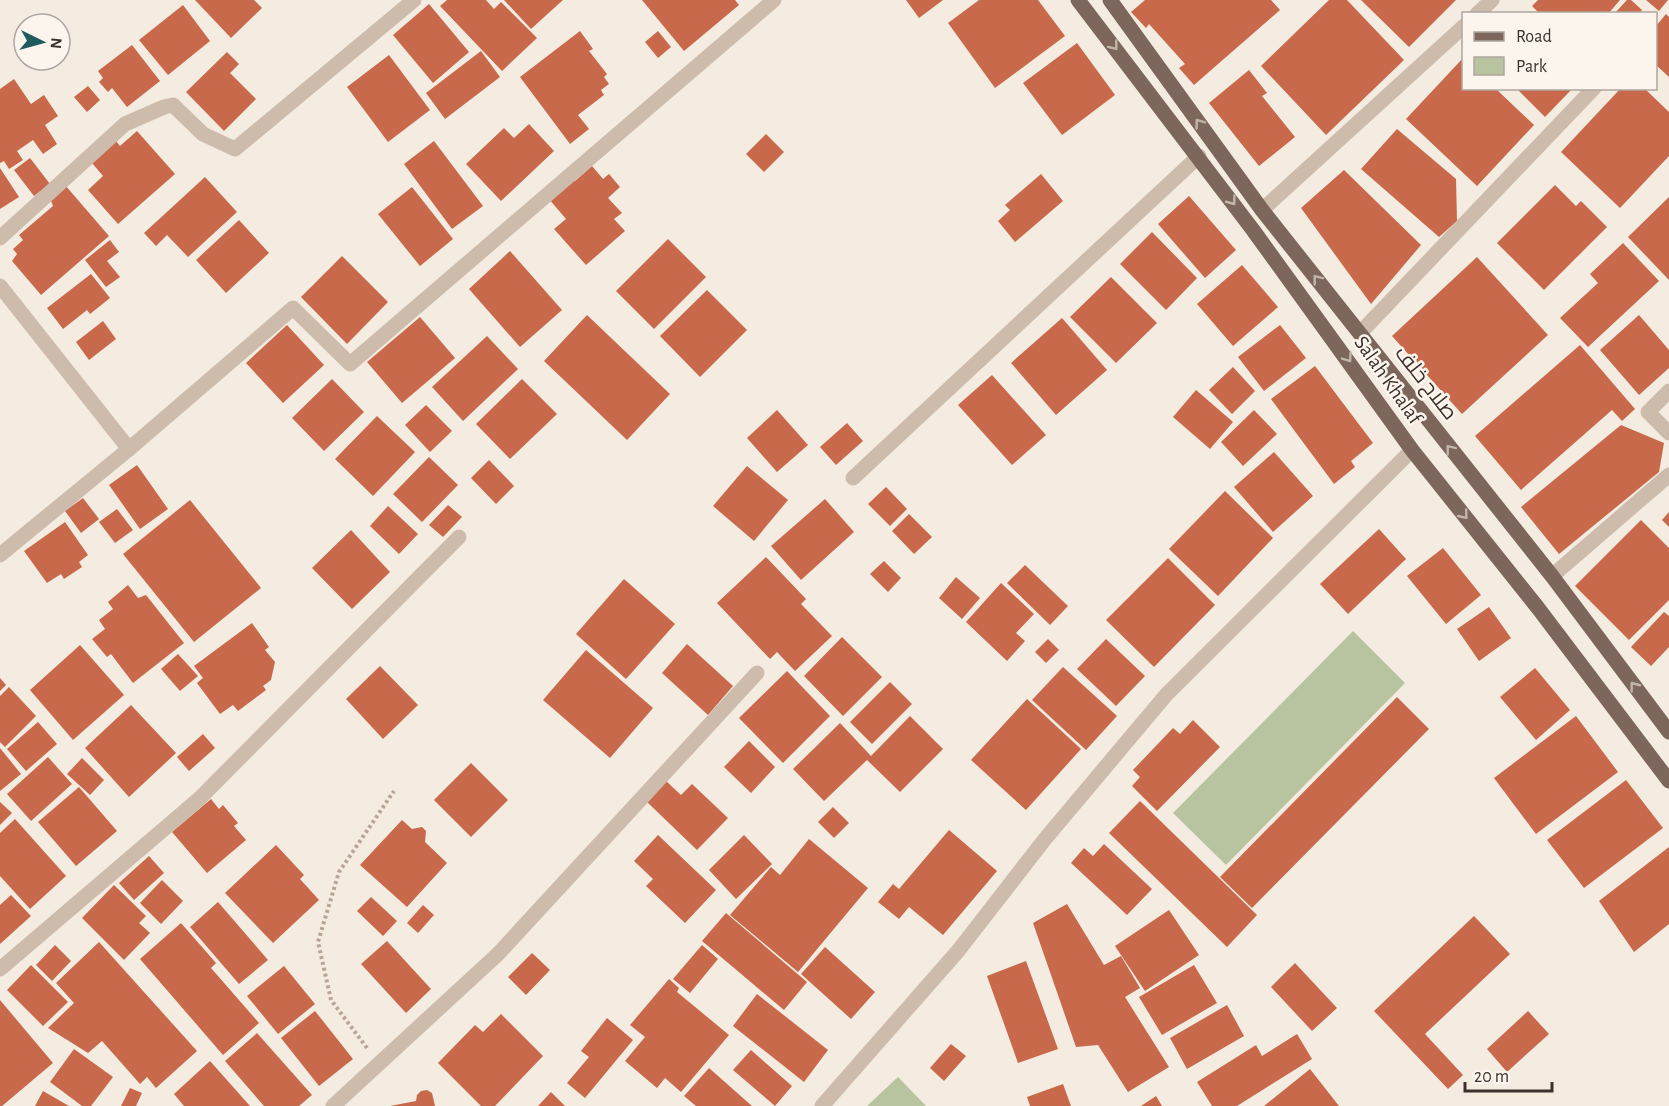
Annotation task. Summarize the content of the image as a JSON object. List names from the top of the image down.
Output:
{
  "streets": {
    "main road": ["Salah Khalaf", "صلاح خلف"]
  },
  "one_way": ["Salah Khalaf", "صلاح خلف"],
  "legend": ["Road", "Park"],
  "scale_bar": "20 m",
  "north": "right"
}
